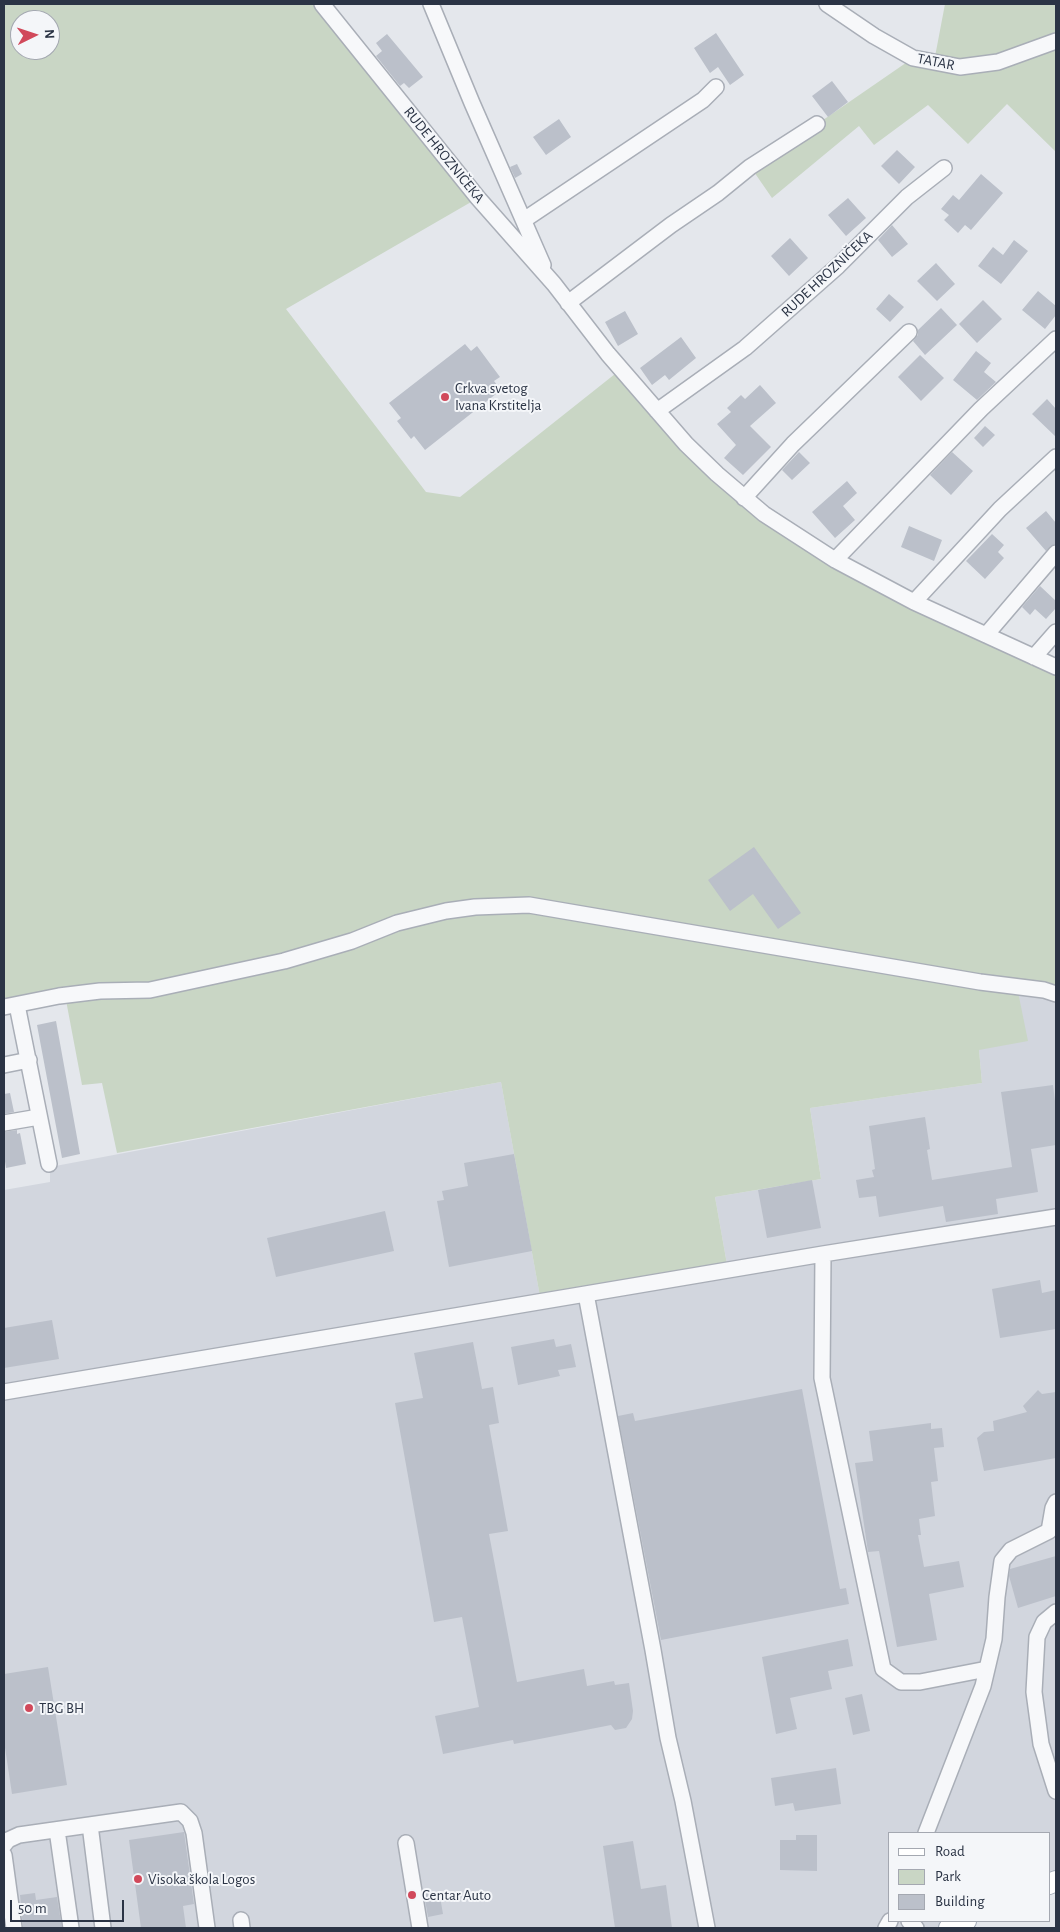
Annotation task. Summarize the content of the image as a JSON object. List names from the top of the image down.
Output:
{
  "streets": {
    "street": ["TATAR", "RUDE HROZNIČEKA"]
  },
  "places": [
    "Crkva svetog Ivana Krstitelja",
    "TBG BH",
    "Visoka škola Logos",
    "Centar Auto"
  ],
  "legend": ["Road", "Park", "Building"],
  "scale_bar": "50 m",
  "north": "right"
}
